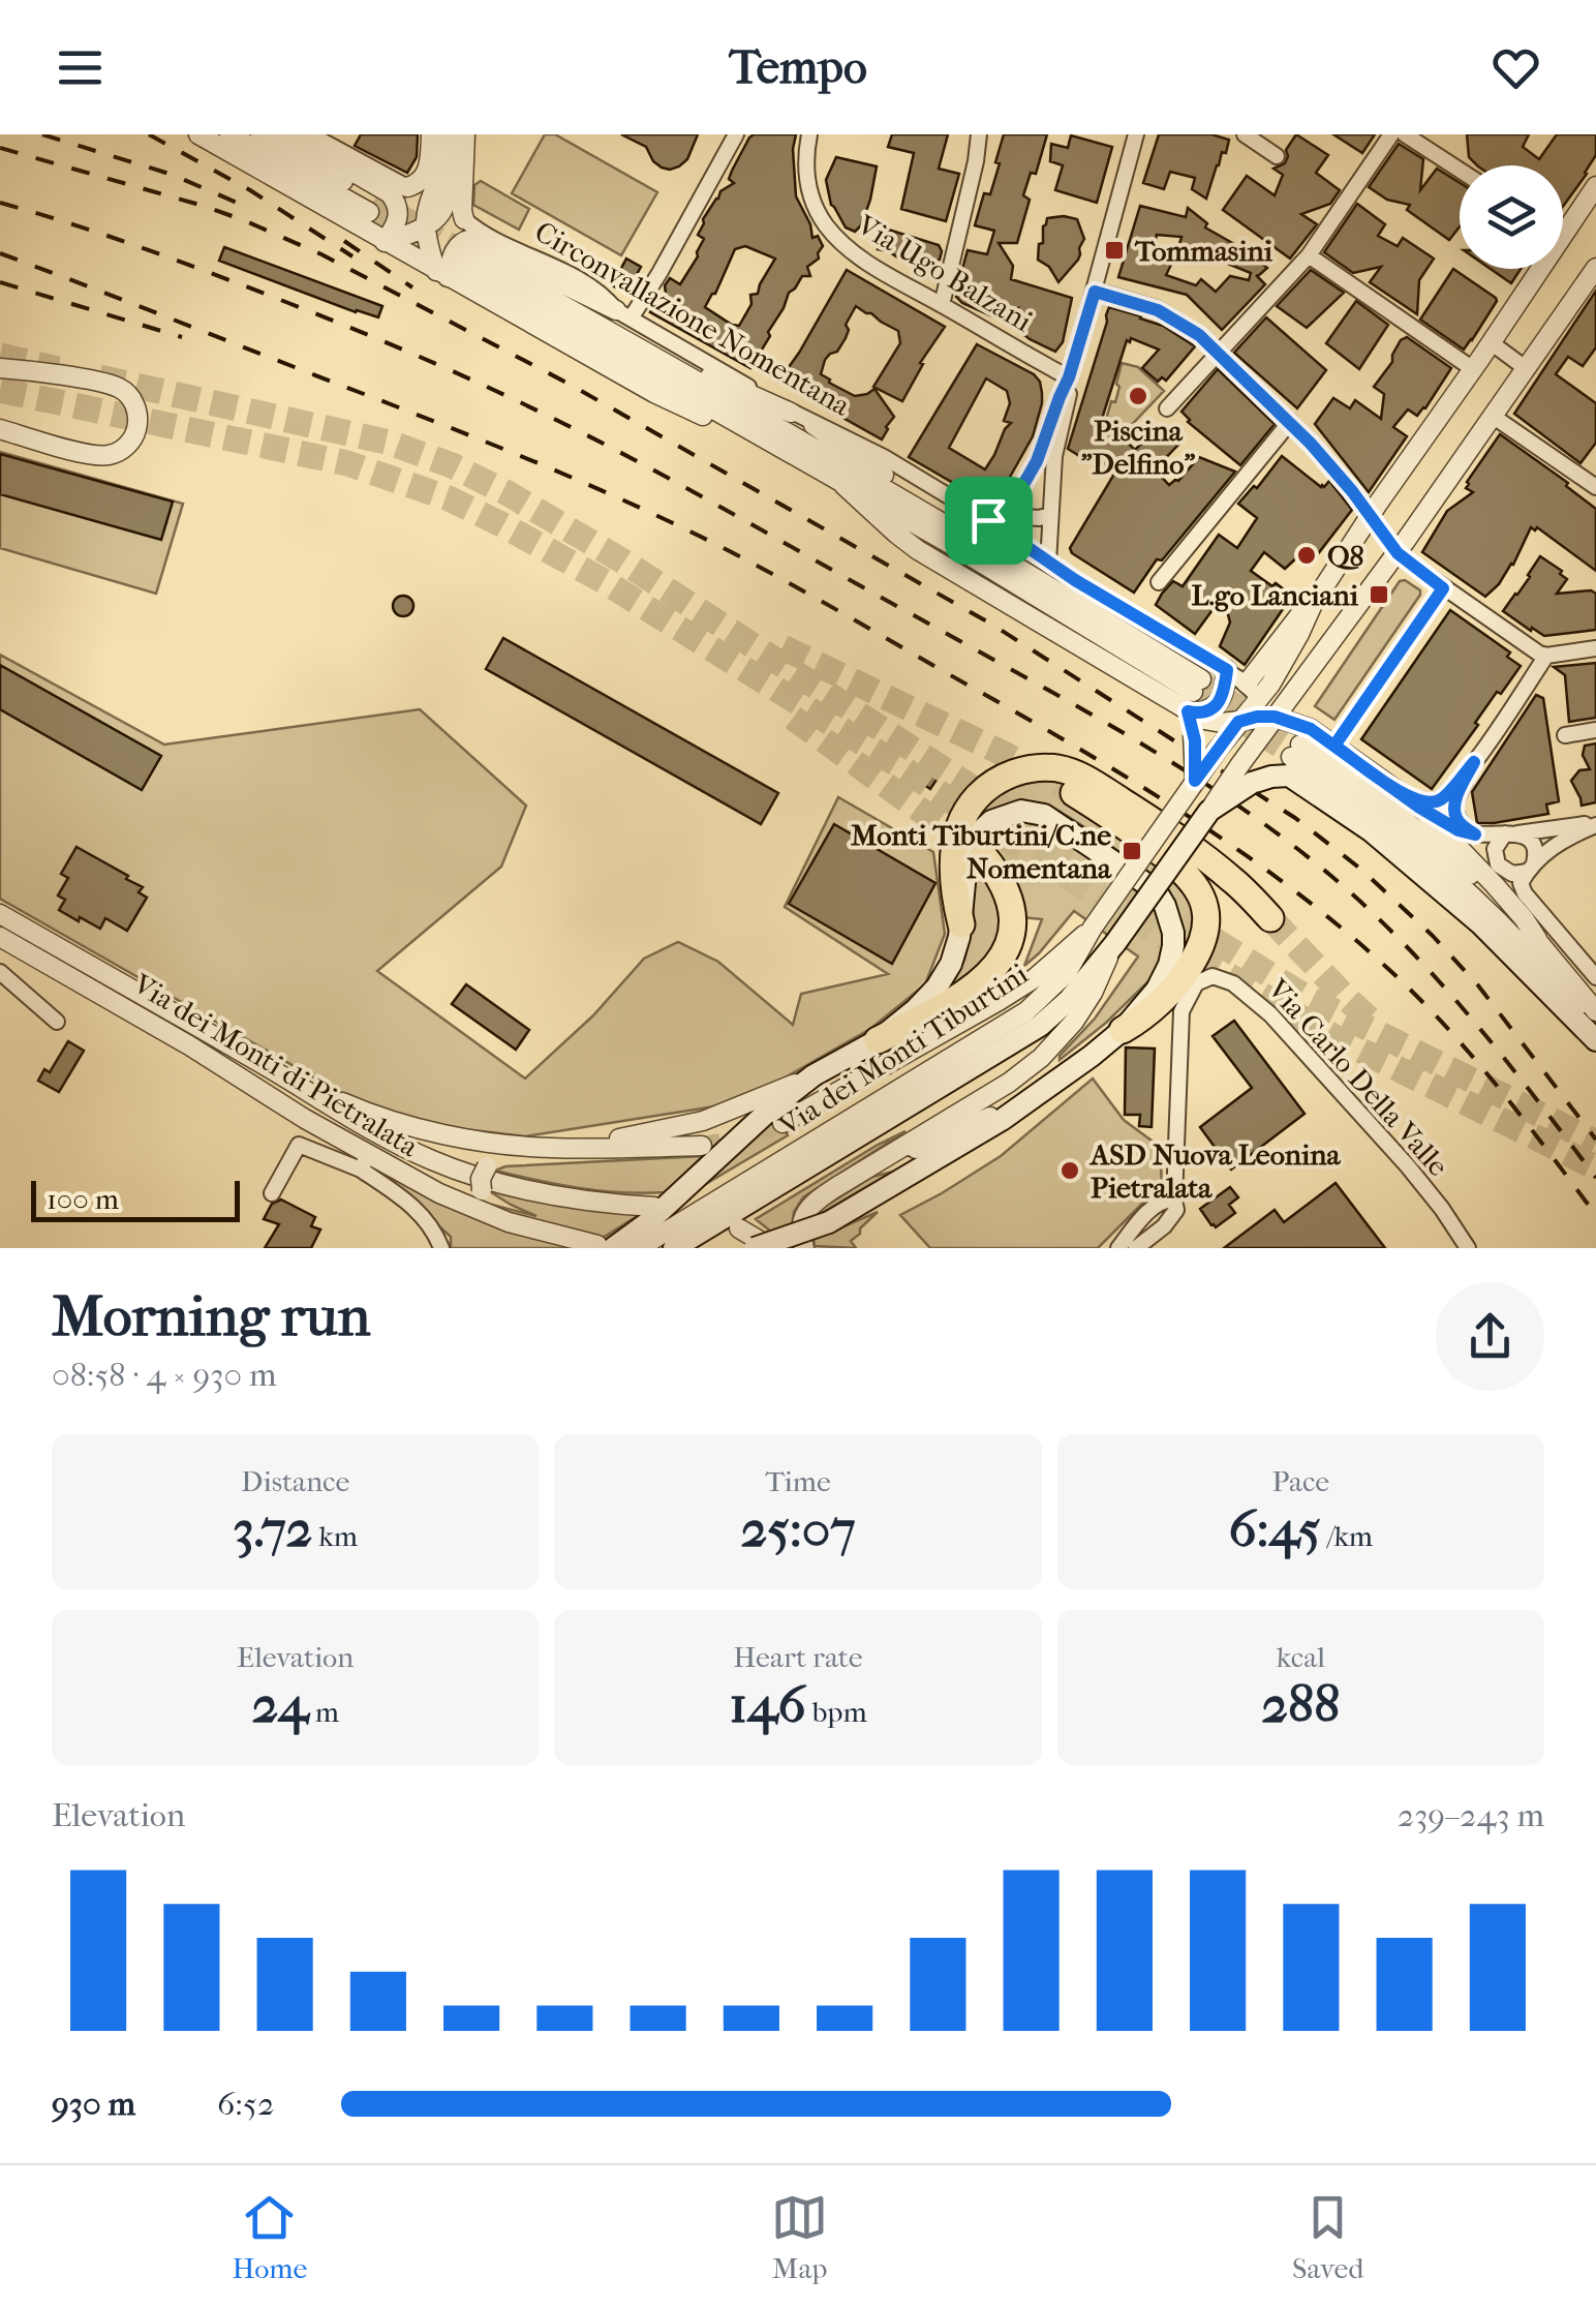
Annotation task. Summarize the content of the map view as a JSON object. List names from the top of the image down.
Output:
{
  "streets": {
    "main road": ["Via dei Monti Tiburtini"],
    "street": [
      "Via Ugo Balzani",
      "Circonvallazione Nomentana",
      "Via dei Monti di Pietralata",
      "Via Carlo Della Valle"
    ]
  },
  "crossings": [
    ["Circonvallazione Nomentana", "Via dei Monti Tiburtini"]
  ],
  "places": {
    "transit": ["Tommasini", "L.go Lanciani", "Monti Tiburtini/C.ne Nomentana"],
    "other": ["Piscina \"Delfino\"", "Q8", "ASD Nuova Leonina Pietralata"]
  },
  "scale_bar": "100 m",
  "page": {
    "header": "Tempo",
    "scale": "100 m",
    "heading": ["Morning run", "08:58 · 4 × 930 m"],
    "stats": [
      ["Distance", "3.72 km"],
      ["Time", "25:07"],
      ["Pace", "6:45 /km"],
      ["Elevation", "24 m"],
      ["Heart rate", "146 bpm"],
      ["kcal", "288"]
    ],
    "chart": ["Elevation", "239–243 m"],
    "list": [
      {
        "name": "930 m",
        "note": "6:52"
      }
    ],
    "tabs": ["Home", "Map", "Saved"]
  }
}
